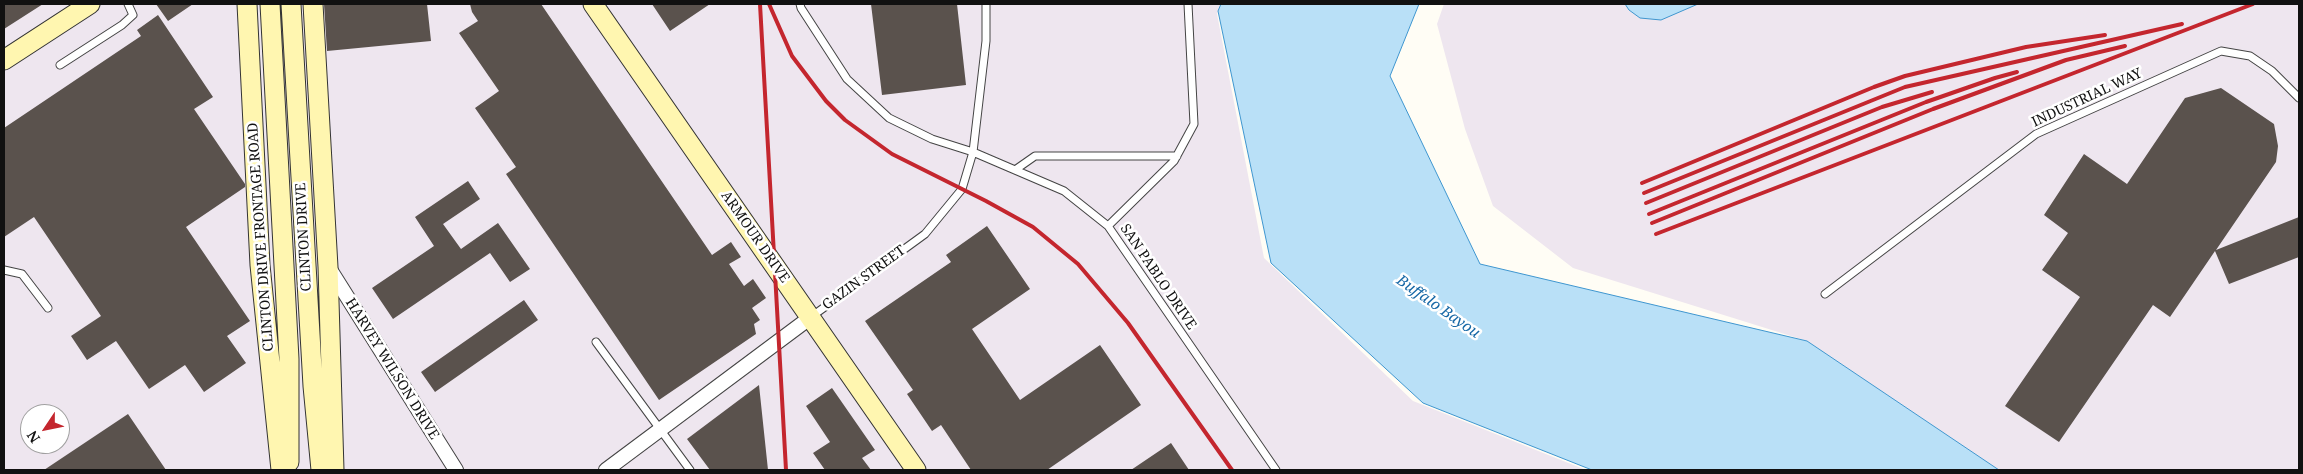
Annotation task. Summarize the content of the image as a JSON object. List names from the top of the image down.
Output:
{
  "streets": {
    "street": [
      "CLINTON DRIVE FRONTAGE ROAD",
      "CLINTON DRIVE",
      "ARMOUR DRIVE",
      "GAZIN STREET",
      "HARVEY WILSON DRIVE"
    ],
    "lane": ["INDUSTRIAL WAY", "SAN PABLO DRIVE"]
  },
  "crossings": [
    ["ARMOUR DRIVE", "GAZIN STREET"],
    ["SAN PABLO DRIVE", "GAZIN STREET"]
  ],
  "water": ["Buffalo Bayou"],
  "north": "bottom left"
}
